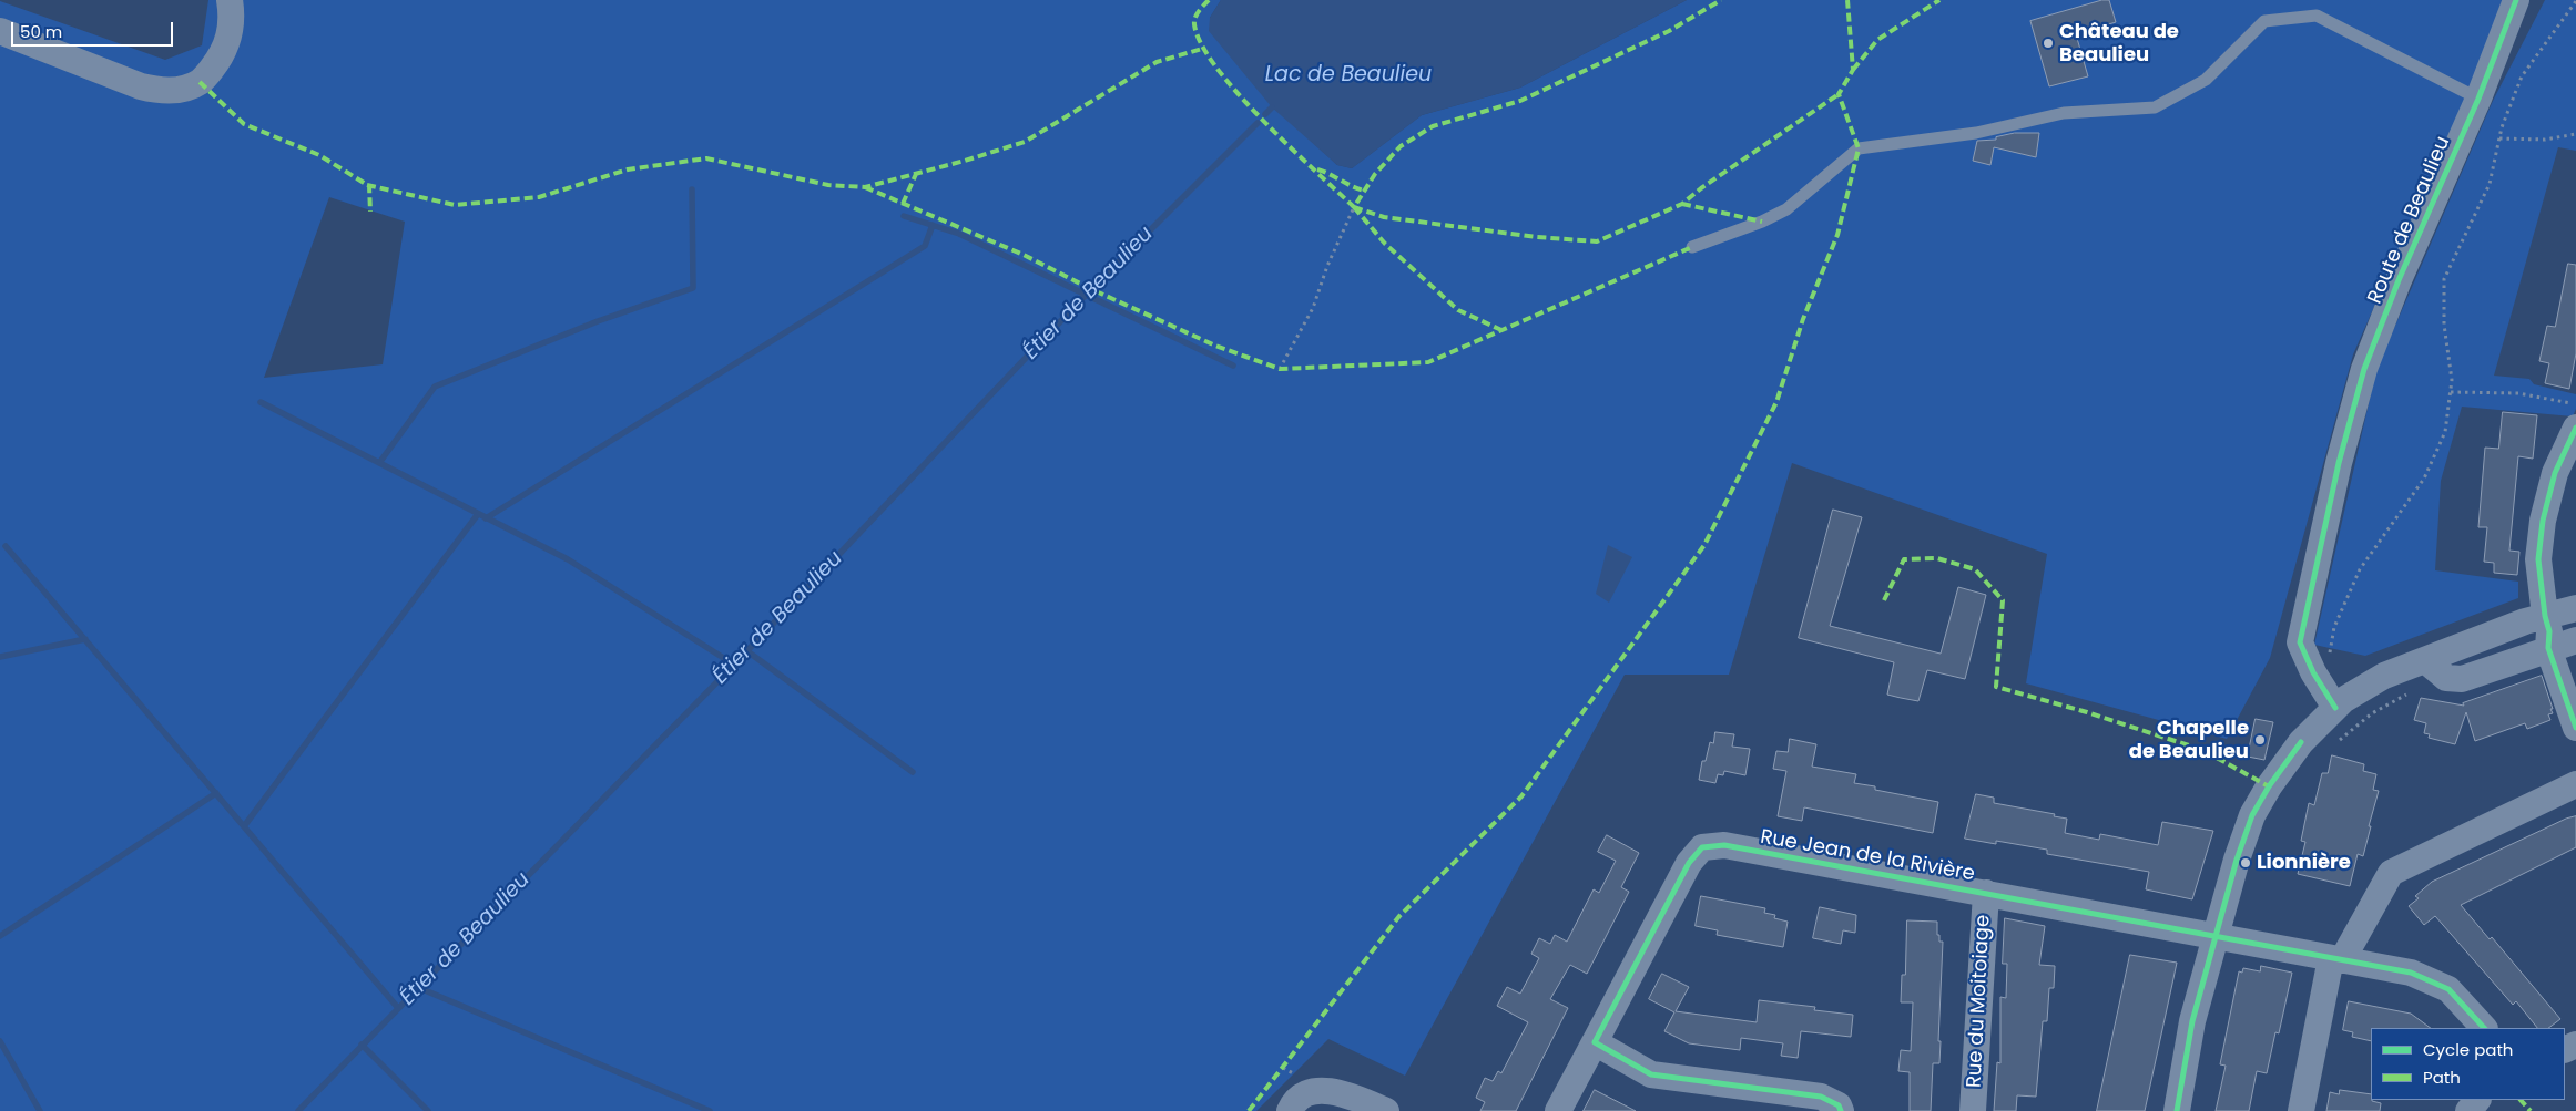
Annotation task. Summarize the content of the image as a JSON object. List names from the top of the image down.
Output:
{
  "streets": {
    "street": ["Route de Beaulieu", "Rue Jean de la Rivière", "Rue du Moitoiage"]
  },
  "crossings": [
    ["Rue Jean de la Rivière", "Rue du Moitoiage"]
  ],
  "water": ["Lac de Beaulieu", "Étier de Beaulieu"],
  "places": ["Château de Beaulieu", "Chapelle de Beaulieu", "Lionnière"],
  "legend": ["Cycle path", "Path"],
  "scale_bar": "50 m"
}
